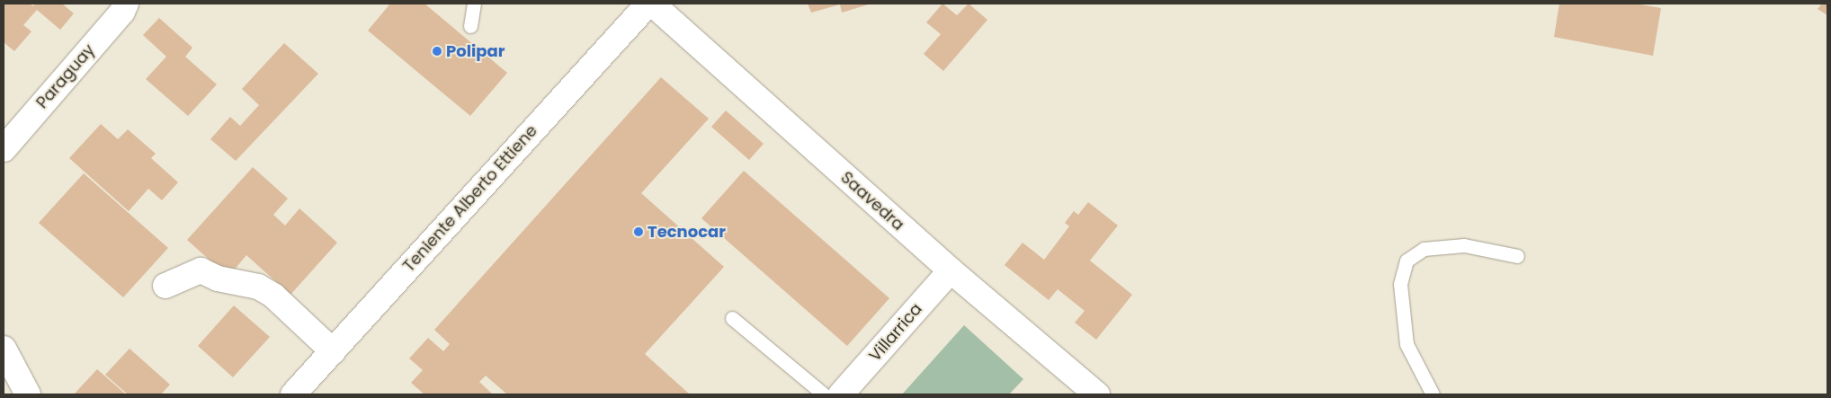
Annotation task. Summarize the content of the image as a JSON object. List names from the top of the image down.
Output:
{
  "streets": {
    "street": [
      "Paraguay",
      "Teniente Alberto Ettiene",
      "Saavedra",
      "Villarrica"
    ]
  },
  "crossings": [
    ["Saavedra", "Villarrica"]
  ],
  "places": ["Polipar", "Tecnocar"]
}
